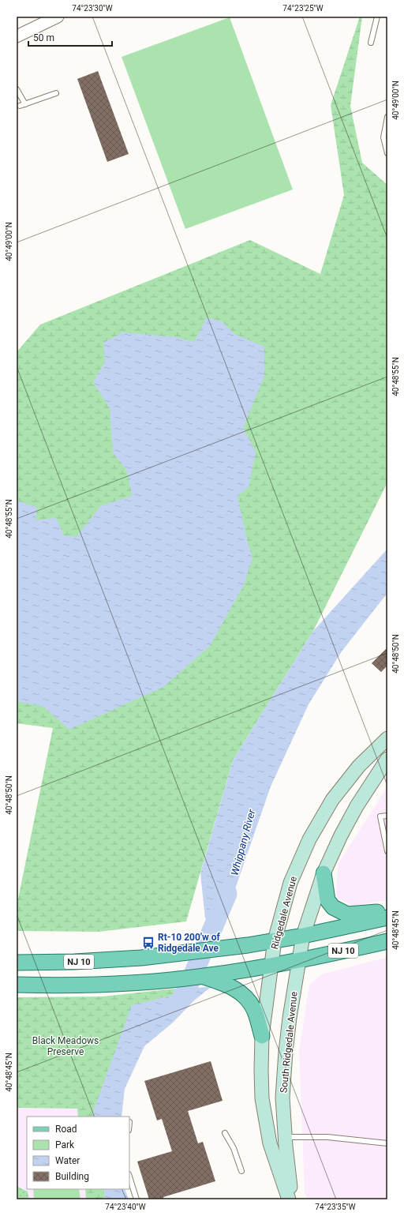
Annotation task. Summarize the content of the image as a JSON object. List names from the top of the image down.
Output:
{
  "streets": {
    "main road": ["Ridgedale Avenue", "NJ 10", "South Ridgedale Avenue"]
  },
  "crossings": [
    ["Ridgedale Avenue", "NJ 10"],
    ["Ridgedale Avenue", "South Ridgedale Avenue"],
    ["NJ 10", "South Ridgedale Avenue"]
  ],
  "water": ["Whippany River"],
  "parks": ["Black Meadows Preserve"],
  "places": {
    "bus stop": ["Rt-10 200'w of Ridgedale Ave"]
  },
  "legend": [
    "Road",
    "Park",
    "Water",
    "Building"
  ],
  "scale_bar": "50 m",
  "coordinates": [
    "74°23'30\"W",
    "74°23'25\"W",
    "40°49'00\"N",
    "40°48'55\"N",
    "40°48'50\"N",
    "40°48'45\"N",
    "74°23'40\"W",
    "74°23'35\"W"
  ]
}
